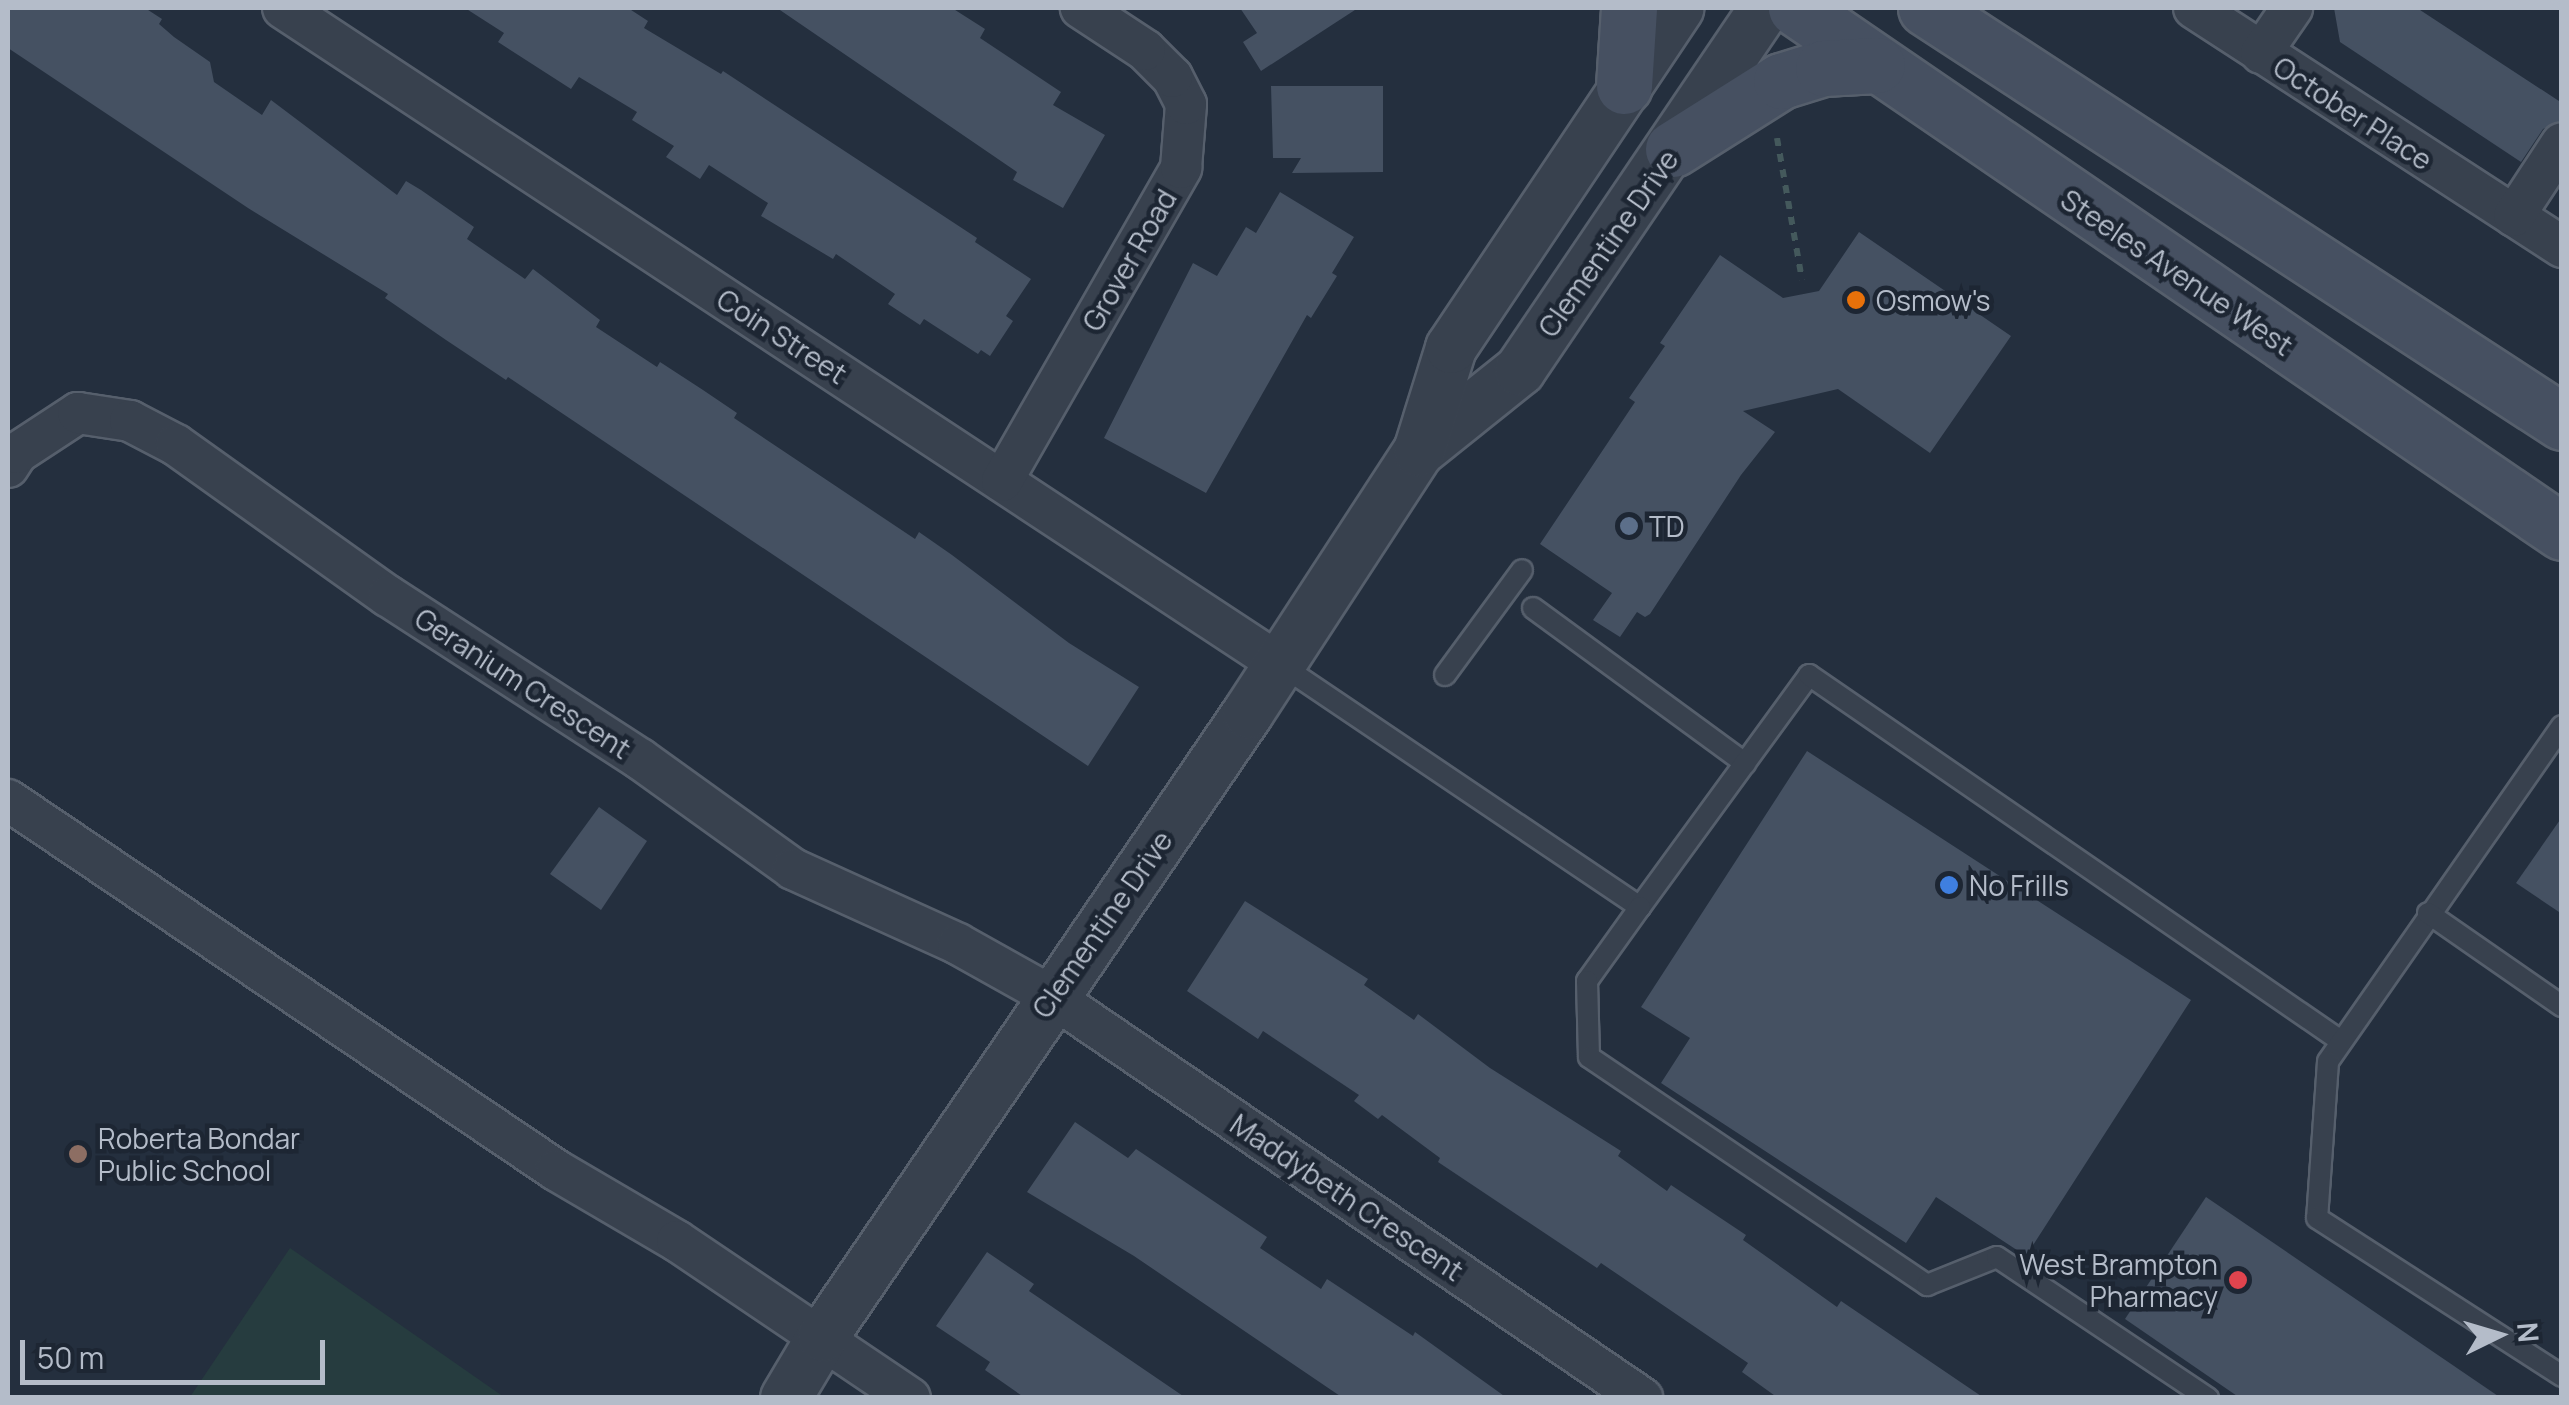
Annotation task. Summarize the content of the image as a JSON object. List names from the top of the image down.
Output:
{
  "streets": {
    "main road": ["Steeles Avenue West"],
    "street": [
      "October Place",
      "Clementine Drive",
      "Grover Road",
      "Coin Street",
      "Geranium Crescent",
      "Maddybeth Crescent"
    ]
  },
  "crossings": [
    ["Clementine Drive", "Coin Street"],
    ["Clementine Drive", "Geranium Crescent"],
    ["Clementine Drive", "Maddybeth Crescent"],
    ["Grover Road", "Coin Street"],
    ["Geranium Crescent", "Maddybeth Crescent"]
  ],
  "places": [
    "Osmow's",
    "TD",
    "No Frills",
    "Roberta Bondar Public School",
    "West Brampton Pharmacy"
  ],
  "scale_bar": "50 m",
  "north": "right"
}
